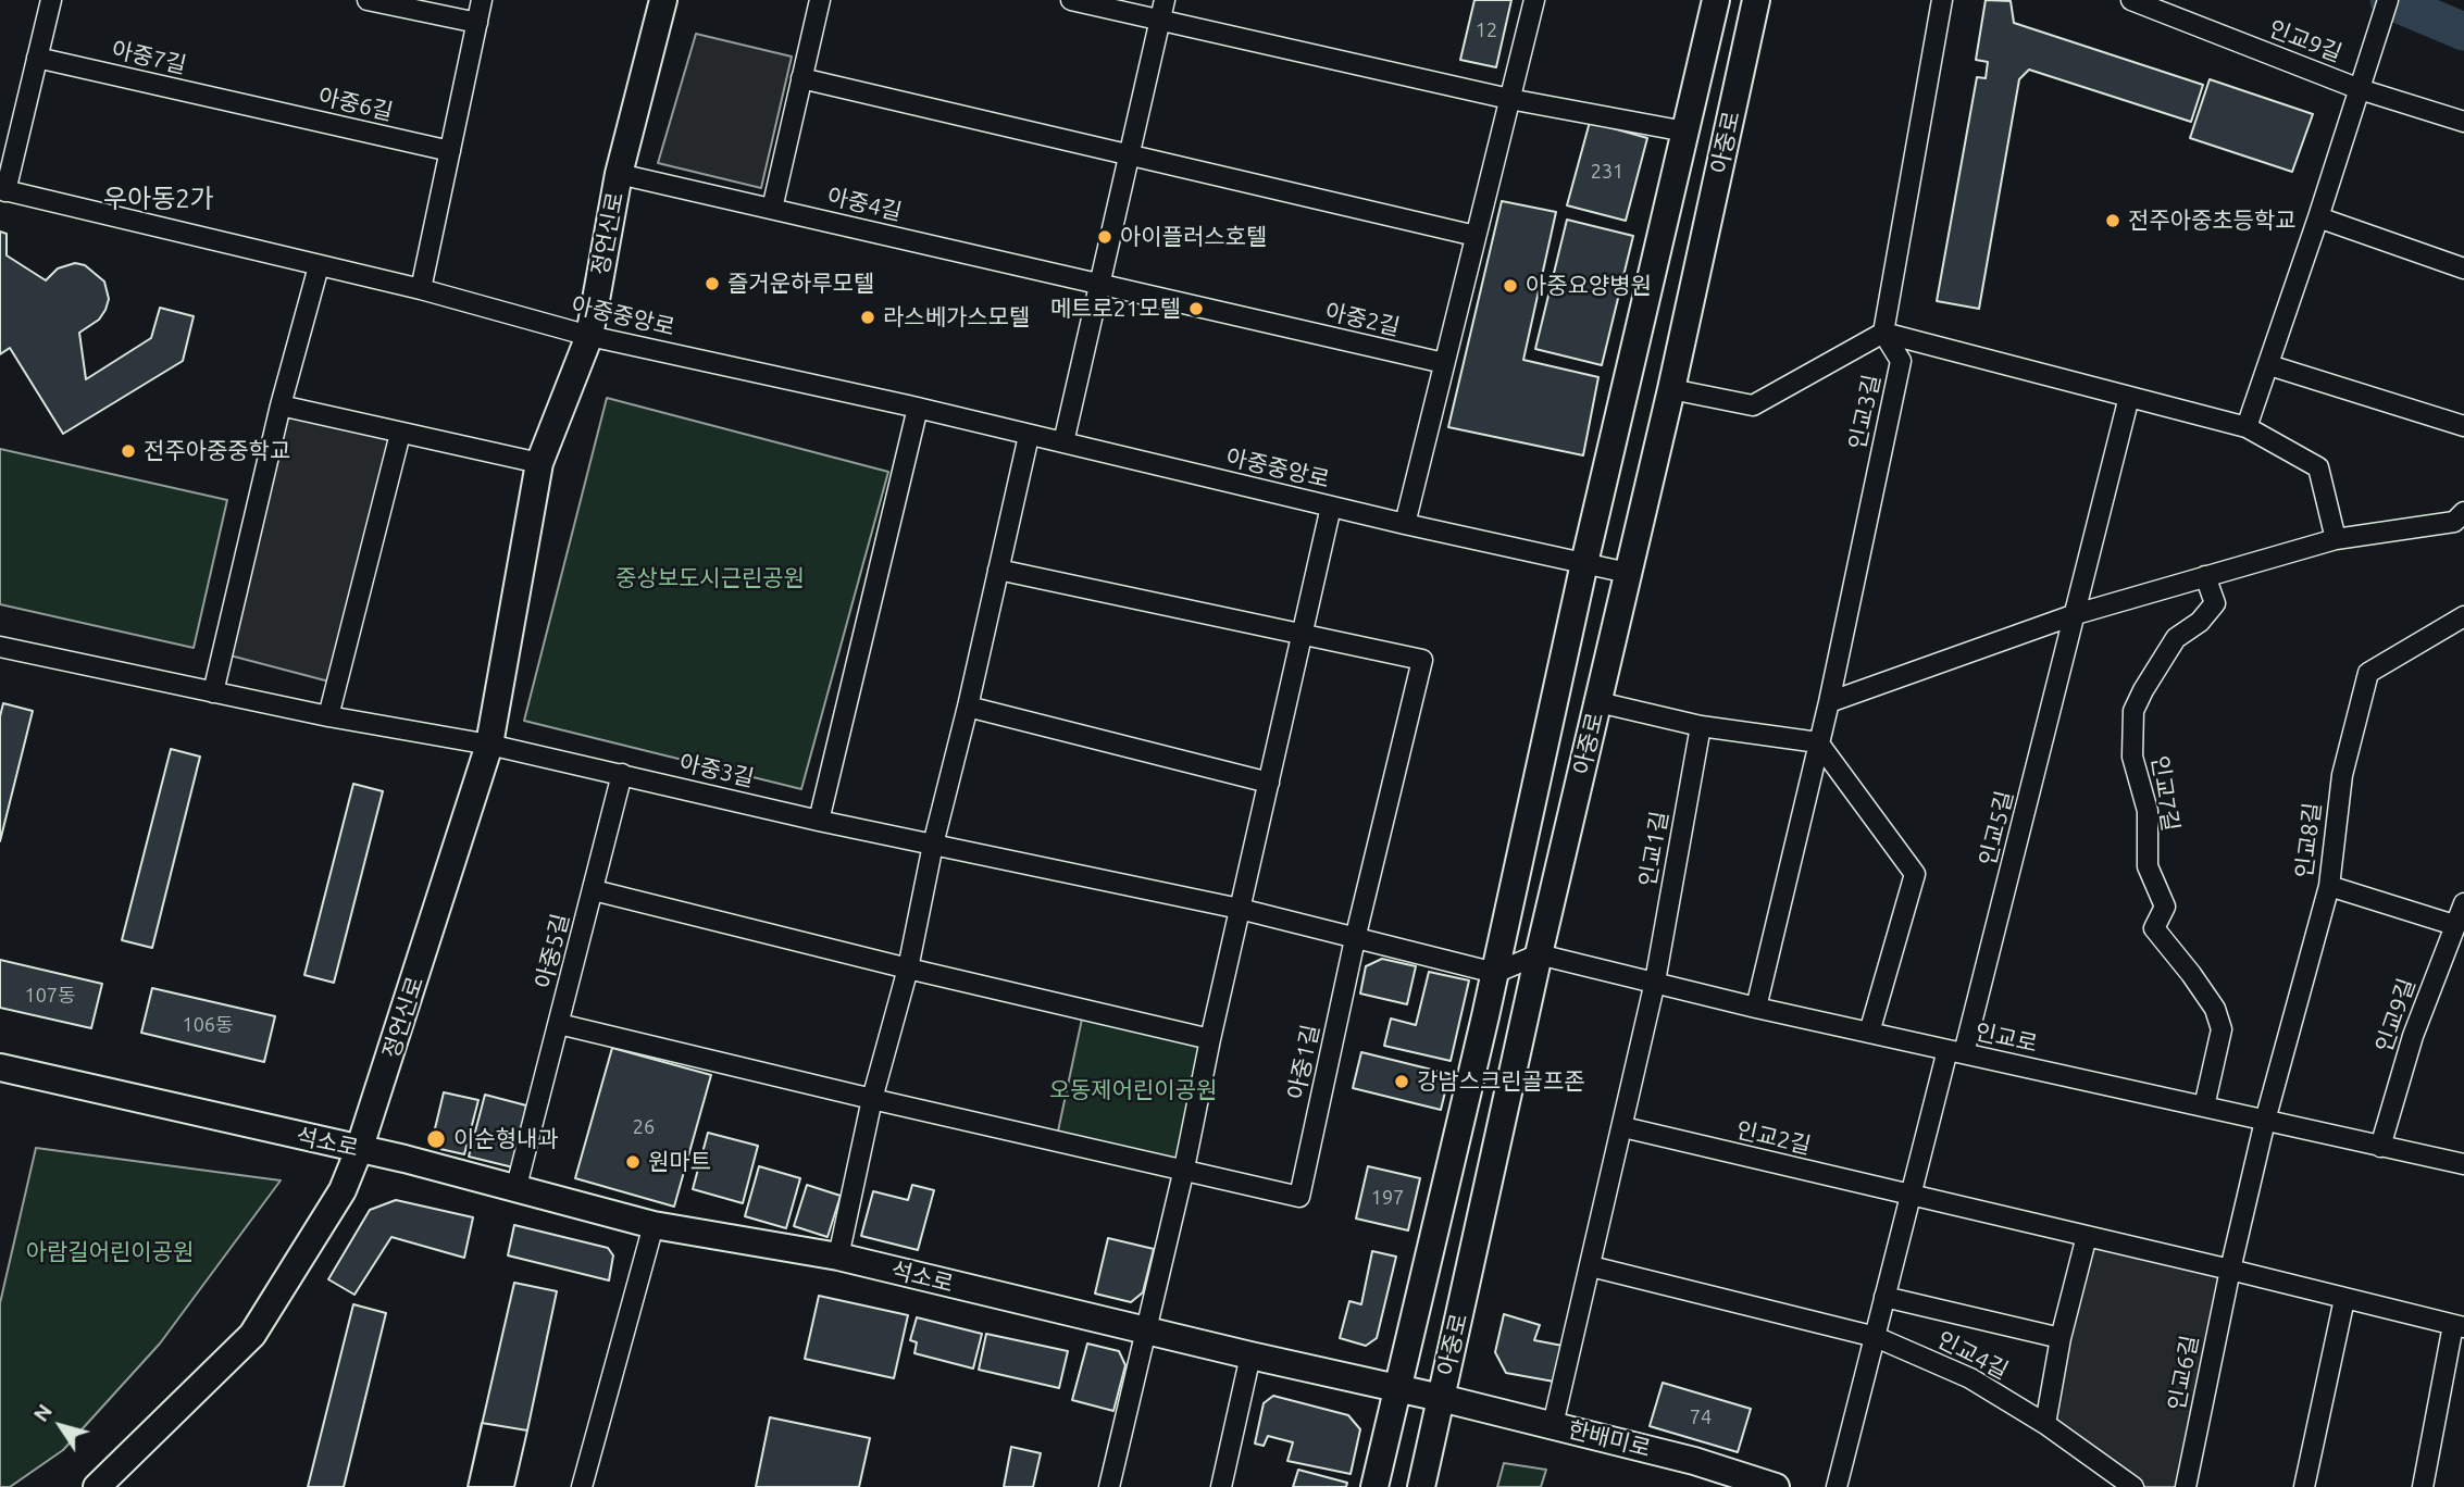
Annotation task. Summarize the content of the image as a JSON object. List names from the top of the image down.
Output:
{
  "streets": {
    "street": [
      "인교9길",
      "아중7길",
      "아중6길",
      "아중로",
      "아중4길",
      "정언신로",
      "아중중앙로",
      "아중2길",
      "인교3길",
      "아중3길",
      "인교7길",
      "인교5길",
      "인교8길",
      "인교1길",
      "아중5길",
      "인교로",
      "아중1길",
      "인교2길",
      "석소로",
      "인교4길",
      "인교6길",
      "한배미로"
    ]
  },
  "crossings": [
    ["인교9길", "인교로"],
    ["아중7길", "아중6길"],
    ["아중로", "아중중앙로"],
    ["아중로", "인교로"],
    ["아중로", "석소로"],
    ["아중로", "한배미로"],
    ["아중4길", "정언신로"],
    ["아중4길", "아중2길"],
    ["정언신로", "아중중앙로"],
    ["정언신로", "아중3길"],
    ["정언신로", "석소로"],
    ["인교3길", "인교로"],
    ["아중3길", "아중5길"],
    ["인교7길", "인교로"],
    ["인교5길", "인교로"],
    ["인교8길", "인교로"],
    ["인교8길", "인교6길"],
    ["인교1길", "인교로"],
    ["아중5길", "아중1길"],
    ["아중5길", "석소로"],
    ["인교로", "인교6길"],
    ["석소로", "한배미로"]
  ],
  "districts": ["우아동2가"],
  "parks": ["중상보도시근린공원", "오동제어린이공원", "아람길어린이공원"],
  "places": [
    "전주아중초등학교",
    "아이플러스호텔",
    "즐거운하루모텔",
    "아중요양병원",
    "메트로21모텔",
    "라스베가스모텔",
    "전주아중중학교",
    "강남스크린골프존",
    "이순형내과",
    "원마트"
  ],
  "house_numbers": [
    "12",
    "231",
    "107동",
    "106동",
    "26",
    "197",
    "74"
  ],
  "north": "top left"
}
